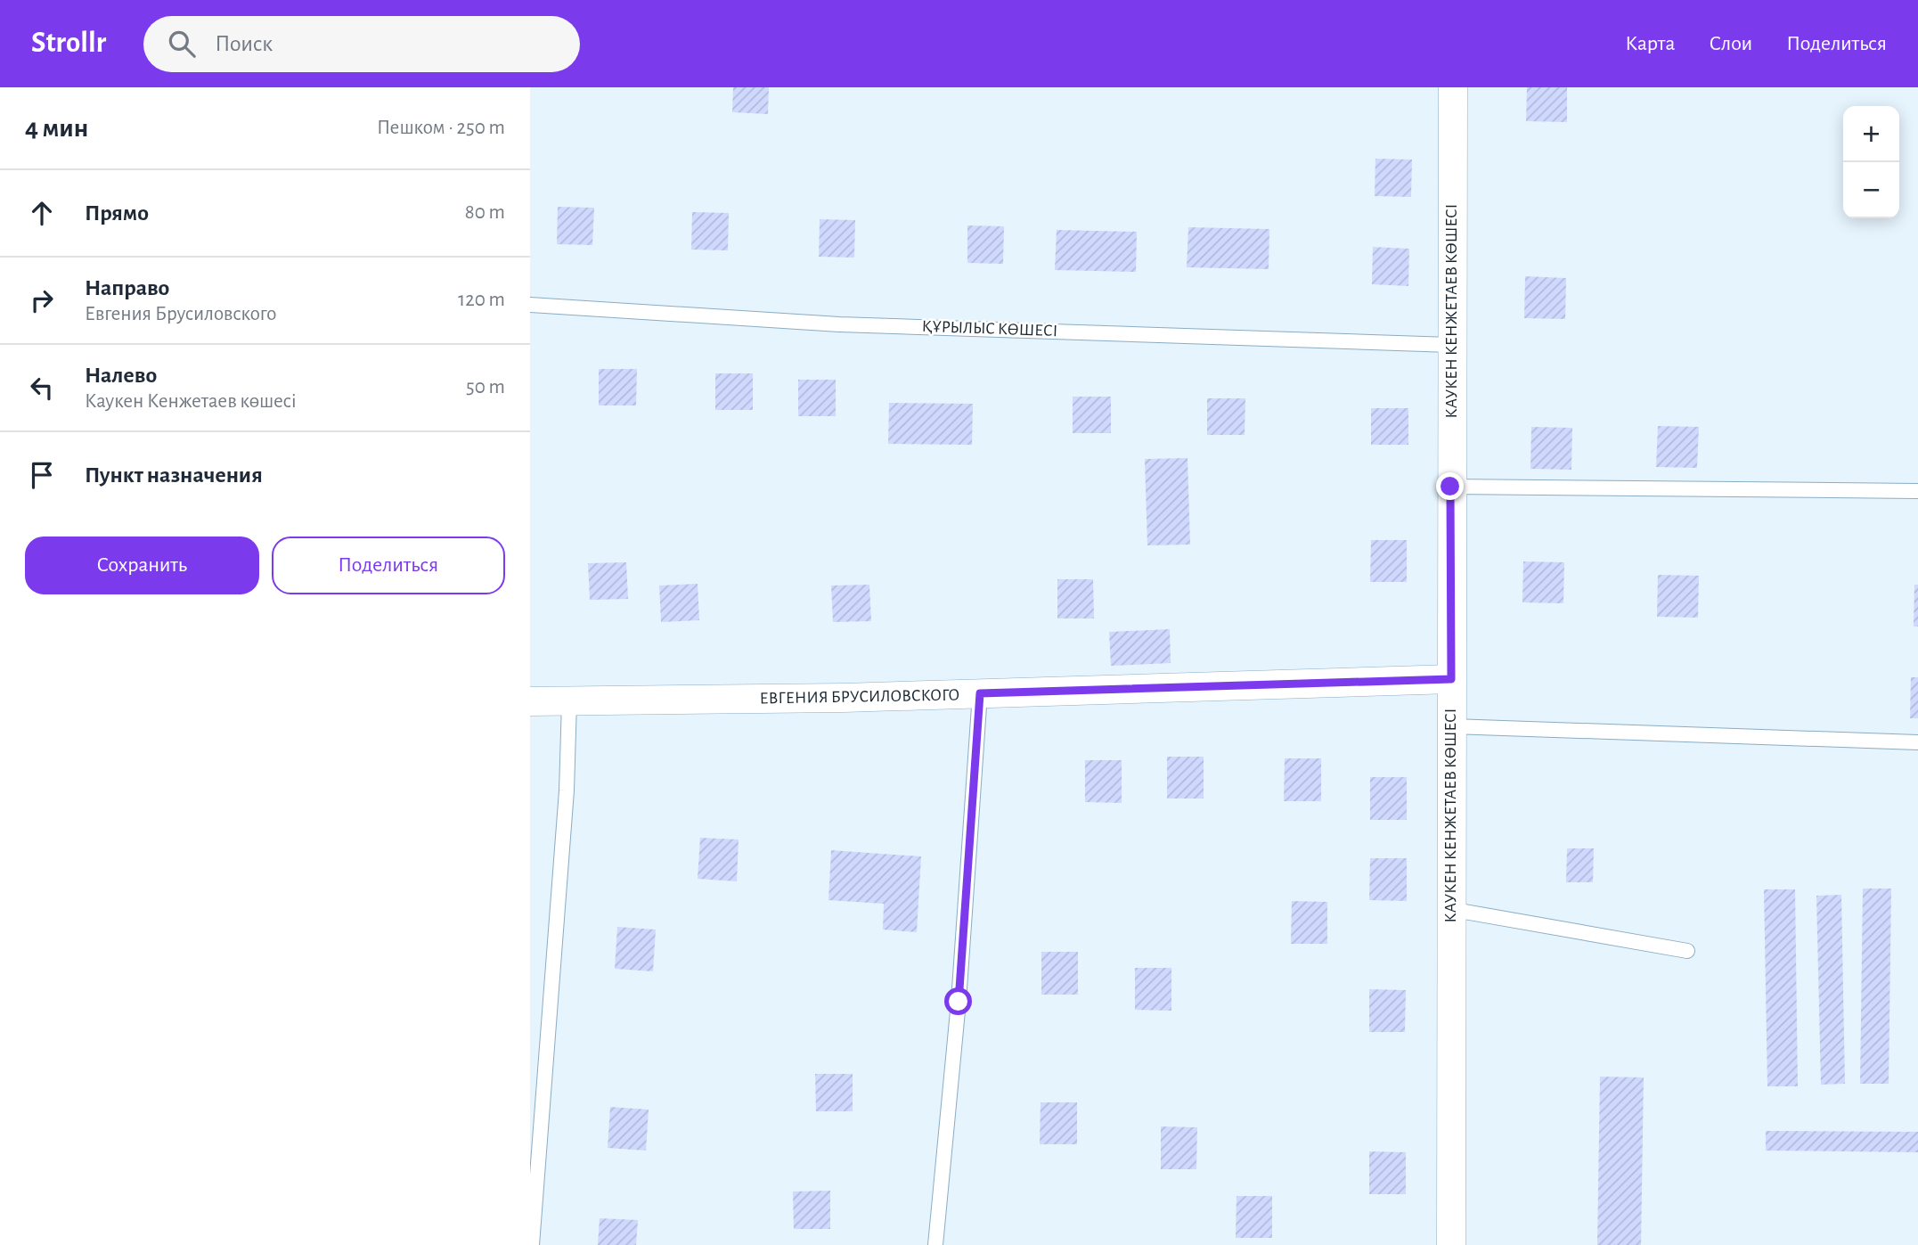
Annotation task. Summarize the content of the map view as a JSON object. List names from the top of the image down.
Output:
{
  "streets": {
    "street": ["КАУКЕН КЕНЖЕТАЕВ КӨШЕСІ", "ЕВГЕНИЯ БРУСИЛОВСКОГО"],
    "lane": ["ҚҰРЫЛЫС КӨШЕСІ"]
  },
  "crossings": [
    ["КАУКЕН КЕНЖЕТАЕВ КӨШЕСІ", "ҚҰРЫЛЫС КӨШЕСІ"],
    ["КАУКЕН КЕНЖЕТАЕВ КӨШЕСІ", "ЕВГЕНИЯ БРУСИЛОВСКОГО"]
  ],
  "page": {
    "header": "Strollr",
    "search": "Поиск",
    "nav": ["Карта", "Слои", "Поделиться"],
    "heading": ["4 мин", "Пешком · 250 m"],
    "map_buttons": ["+", "−"],
    "list": [
      ["Прямо", "80 m"],
      ["Направо", "Евгения Брусиловского", "120 m"],
      ["Налево", "Каукен Кенжетаев көшесі", "50 m"],
      "Пункт назначения"
    ],
    "buttons": ["Сохранить", "Поделиться"]
  }
}
